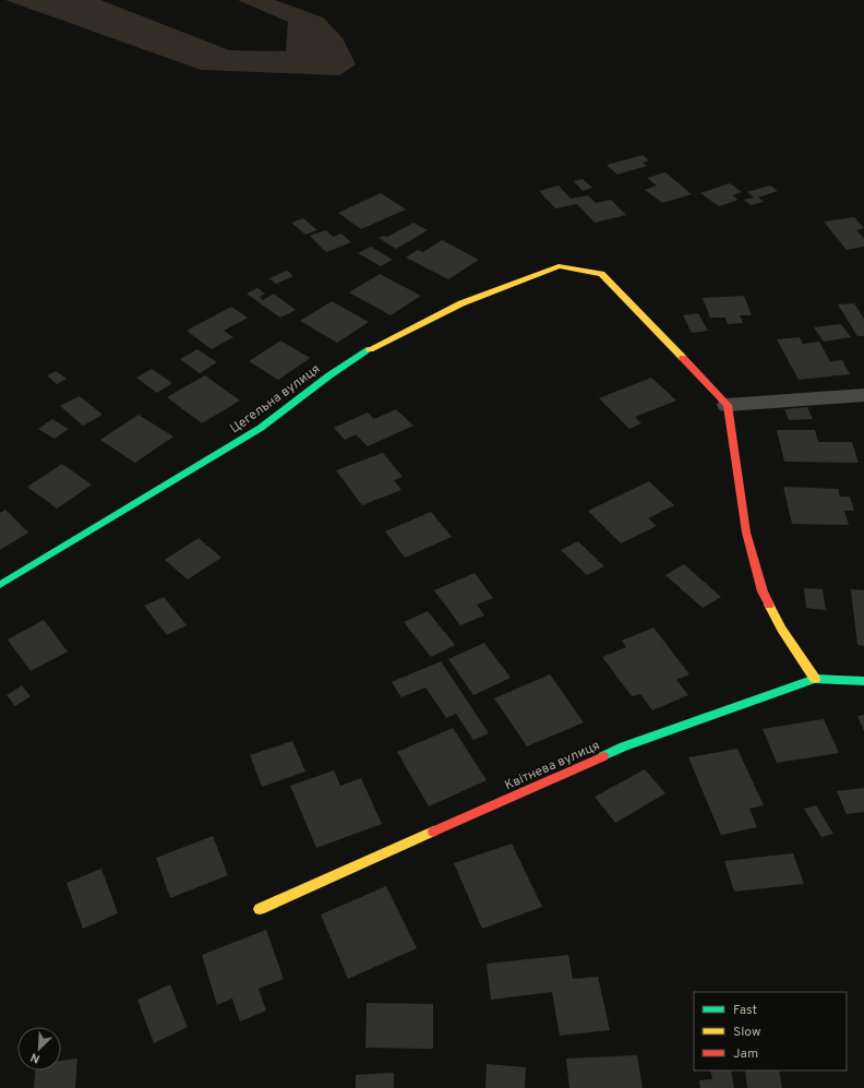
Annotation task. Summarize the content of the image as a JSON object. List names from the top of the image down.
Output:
{
  "streets": {
    "street": ["Цегельна вулиця", "Квітнева вулиця"]
  },
  "legend": ["Fast", "Slow", "Jam"],
  "north": "bottom left"
}
